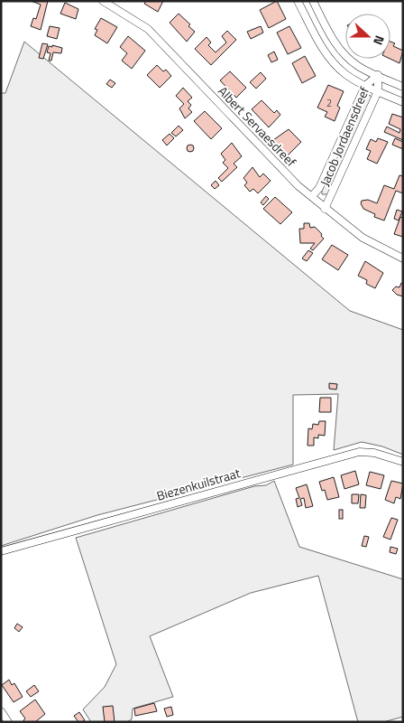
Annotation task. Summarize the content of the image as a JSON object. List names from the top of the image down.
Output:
{
  "streets": {
    "street": ["Albert Servaesdreef", "Jacob Jordaensdreef", "Biezenkuilstraat"]
  },
  "crossings": [
    ["Albert Servaesdreef", "Jacob Jordaensdreef"]
  ],
  "house_numbers": ["2"],
  "north": "right"
}
